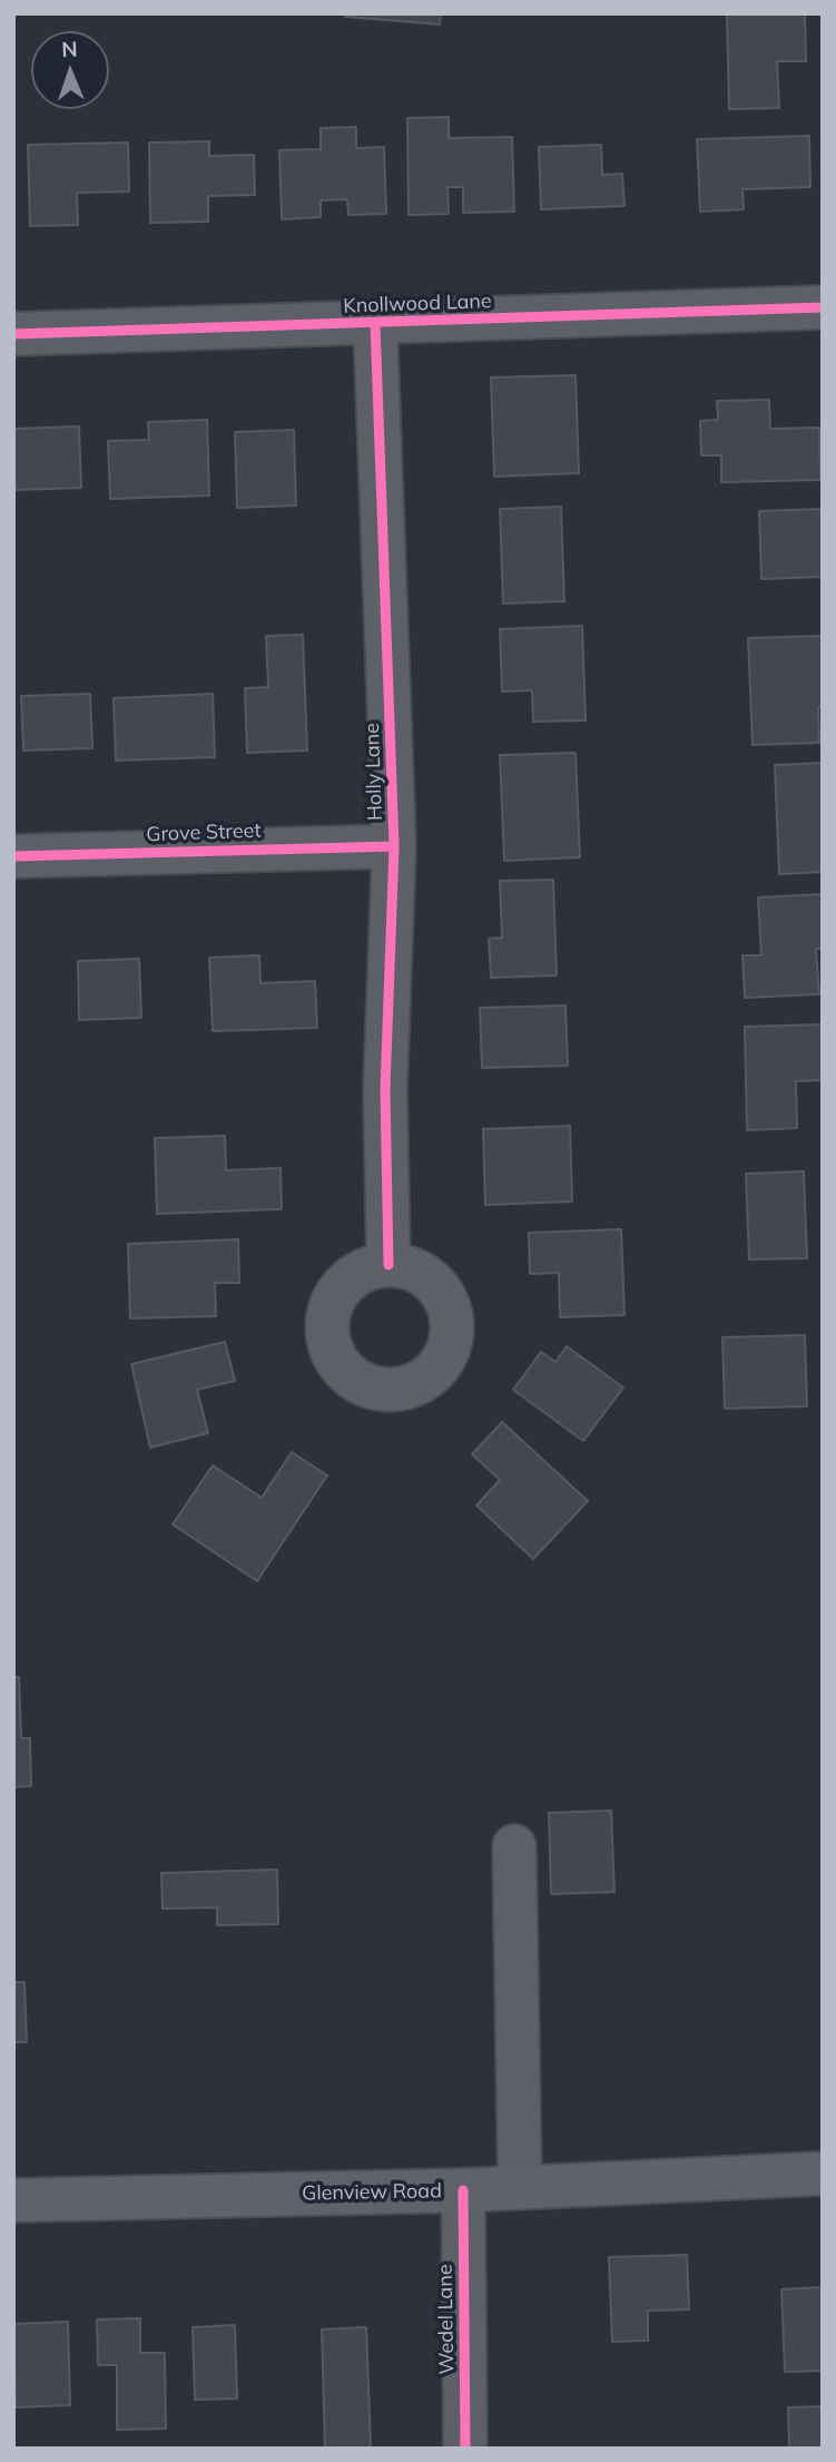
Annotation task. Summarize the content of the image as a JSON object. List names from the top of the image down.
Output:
{
  "streets": {
    "main road": ["Glenview Road"],
    "street": [
      "Knollwood Lane",
      "Holly Lane",
      "Grove Street",
      "Wedel Lane"
    ]
  },
  "crossings": [
    ["Knollwood Lane", "Holly Lane"],
    ["Holly Lane", "Grove Street"],
    ["Glenview Road", "Wedel Lane"]
  ],
  "north": "top"
}
